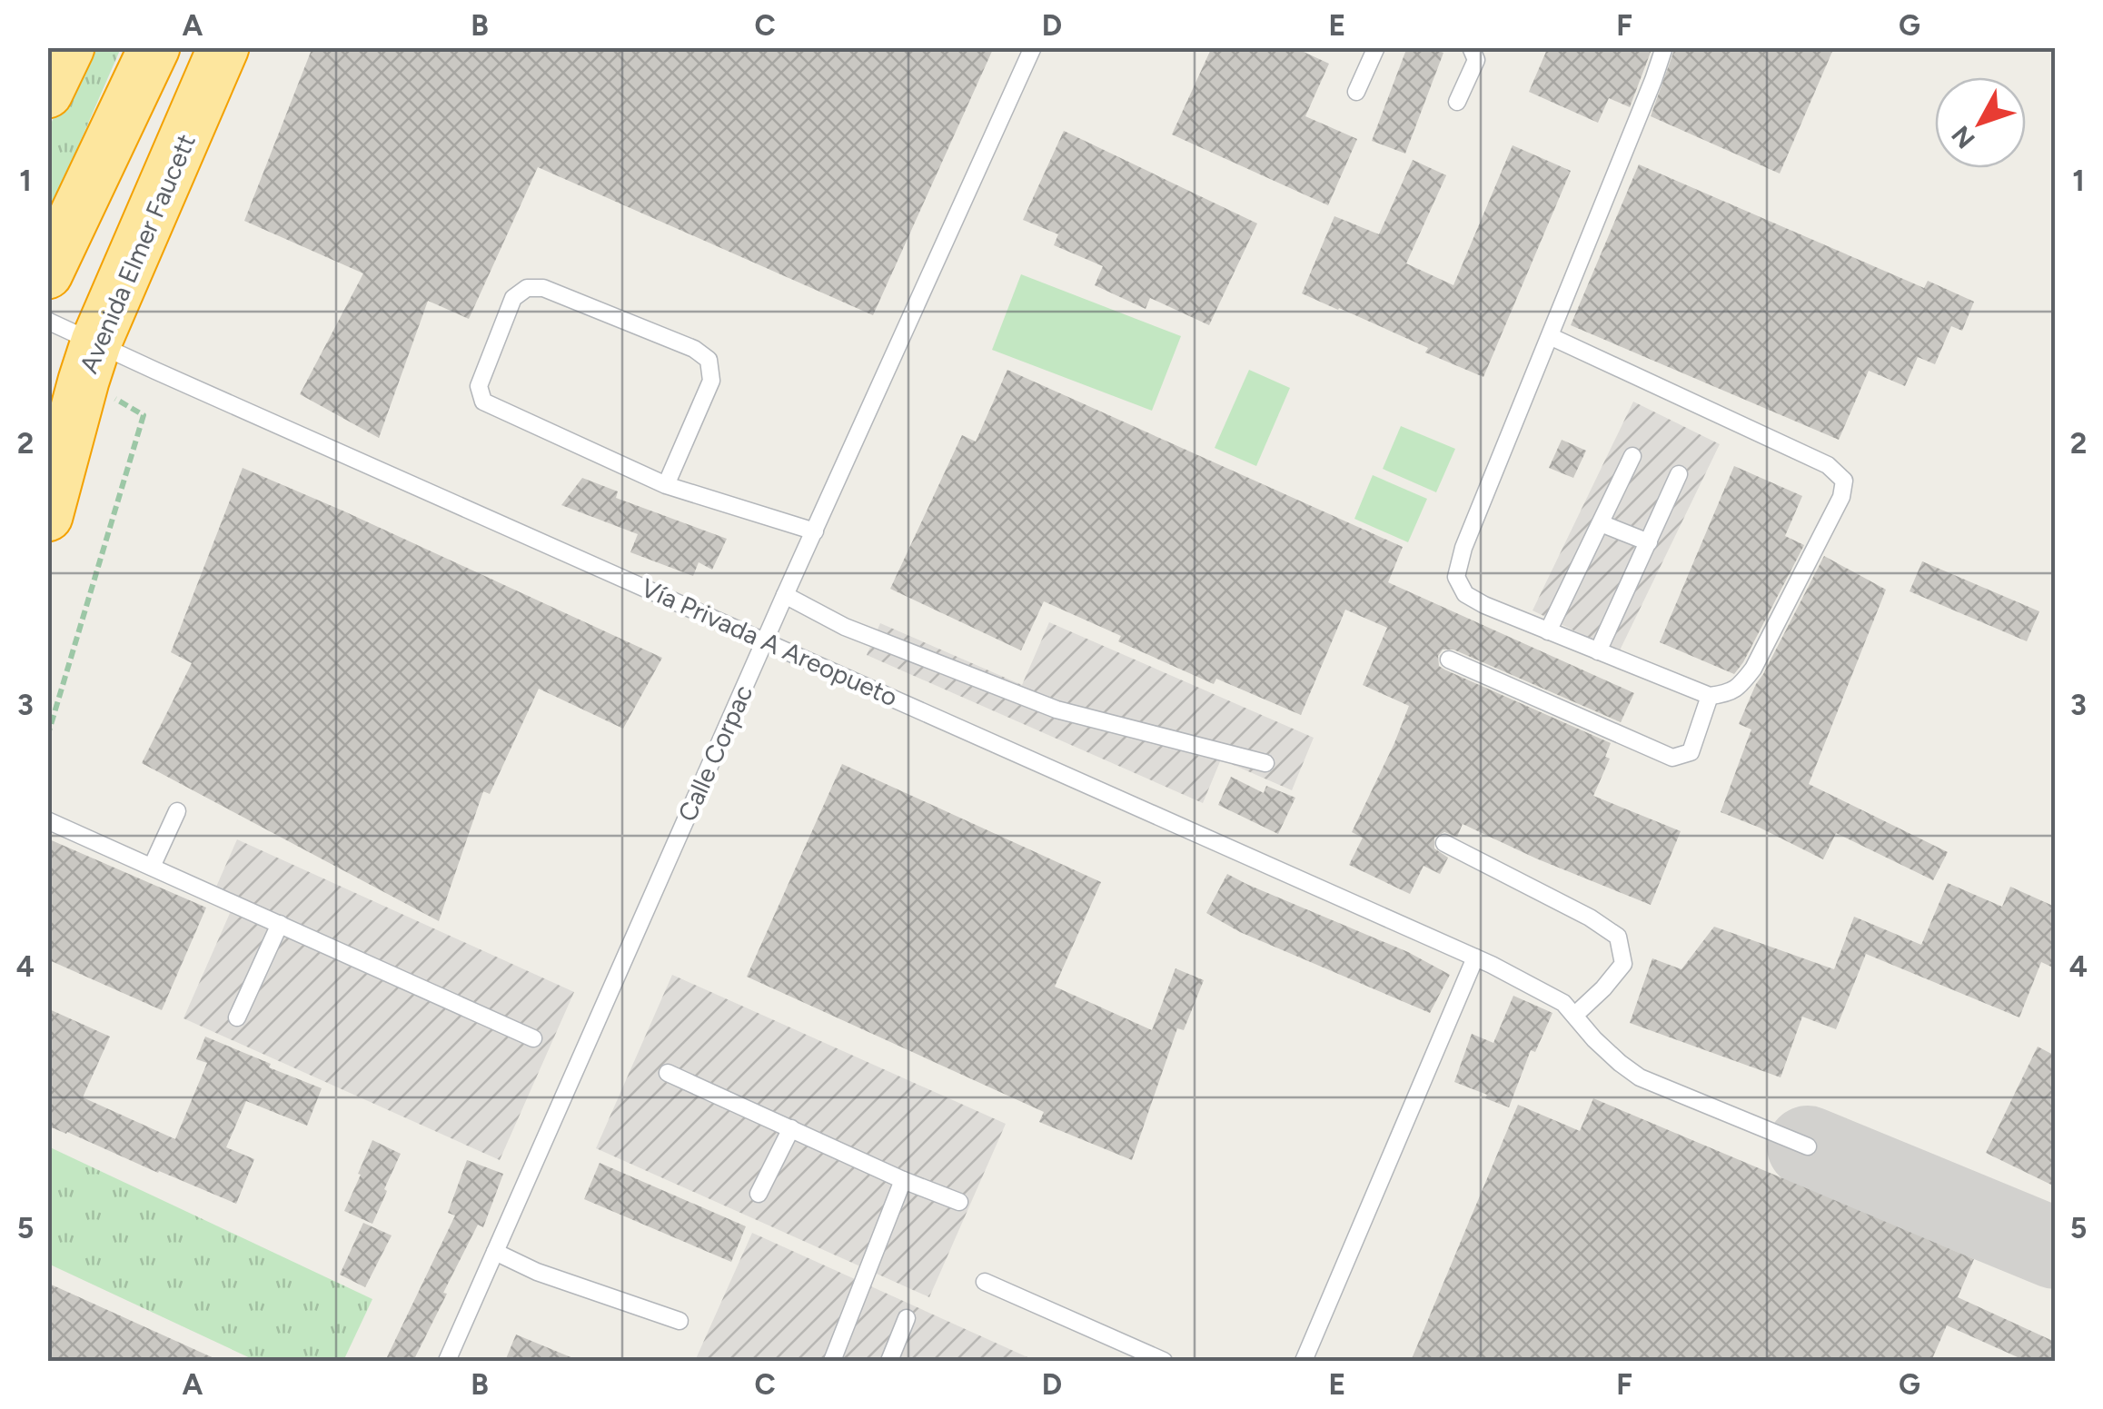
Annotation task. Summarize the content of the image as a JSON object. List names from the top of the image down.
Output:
{
  "streets": {
    "highway": ["Avenida Elmer Faucett"],
    "lane": ["Vía Privada A Areopueto", "Calle Corpac"]
  },
  "crossings": [
    ["Avenida Elmer Faucett", "Vía Privada A Areopueto"],
    ["Vía Privada A Areopueto", "Calle Corpac"]
  ],
  "north": "bottom left",
  "grid": {
    "columns": [
      "A",
      "B",
      "C",
      "D",
      "E",
      "F",
      "G"
    ],
    "rows": [
      "1",
      "2",
      "3",
      "4",
      "5"
    ]
  }
}
